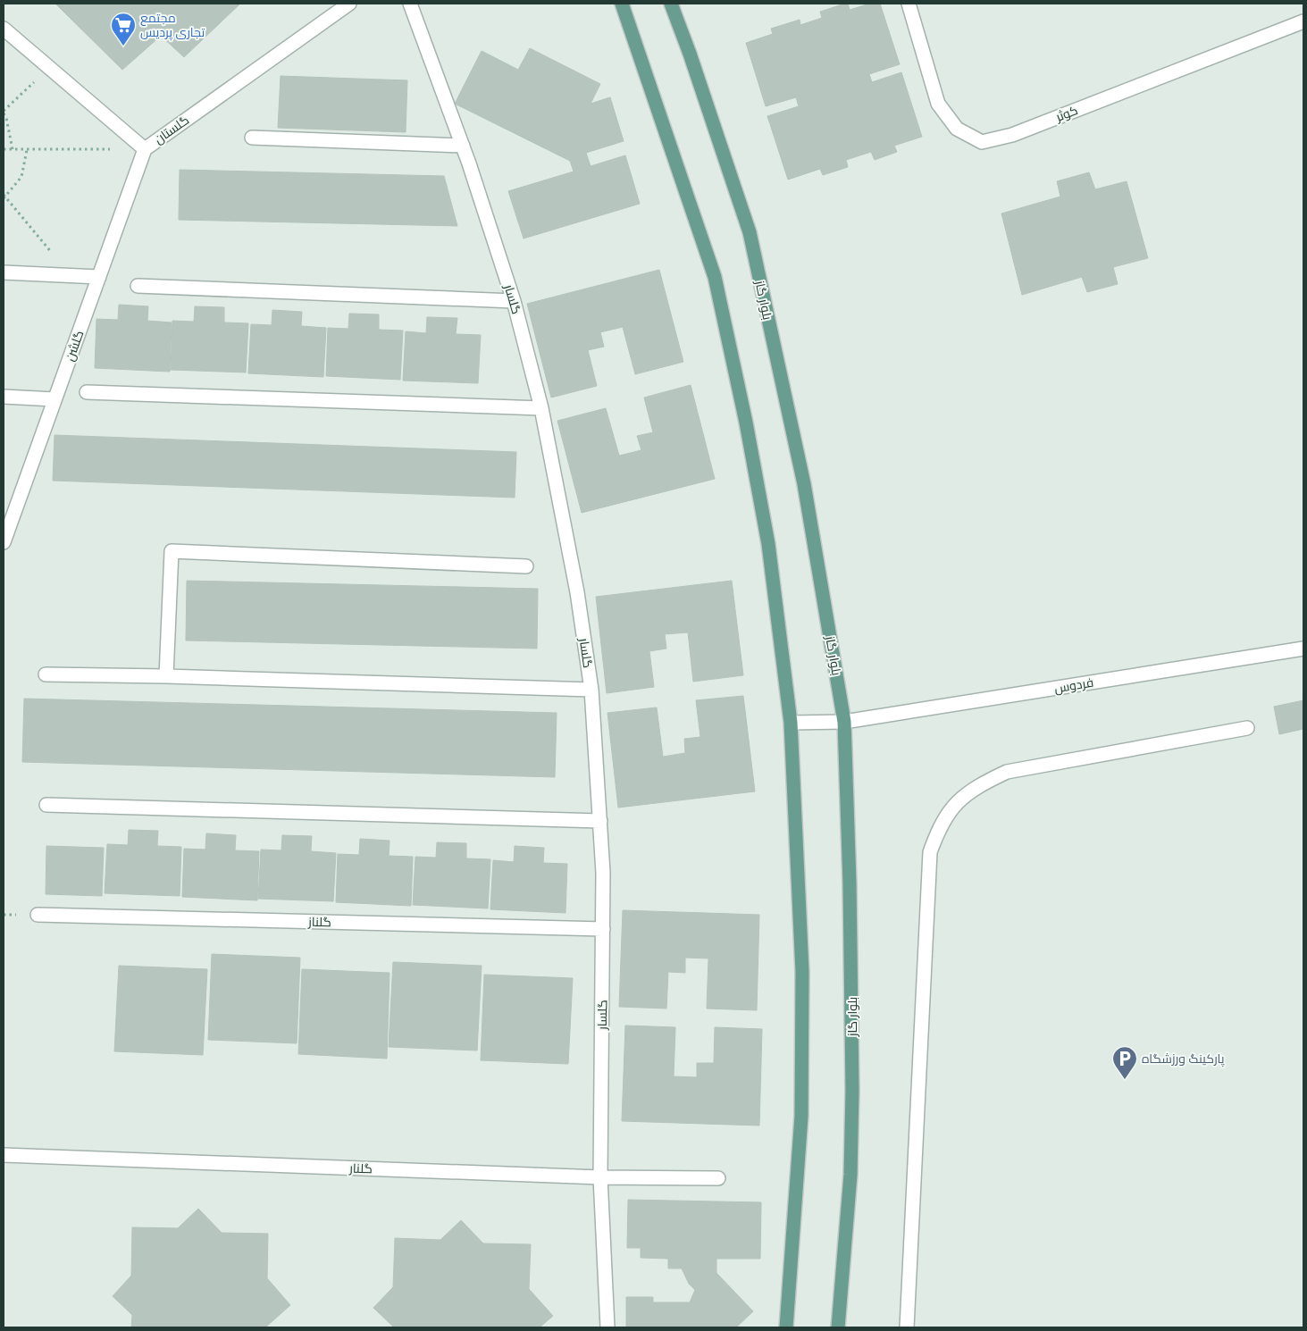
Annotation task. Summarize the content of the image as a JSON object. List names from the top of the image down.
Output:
{
  "streets": {
    "main road": ["بلوار گاز"],
    "street": [
      "کوثر",
      "گلستان",
      "گلسار",
      "گلشن",
      "فردوس",
      "گلناز",
      "گلنار"
    ]
  },
  "crossings": [
    ["گلستان", "گلشن"],
    ["گلسار", "گلناز"],
    ["گلسار", "گلنار"],
    ["بلوار گاز", "فردوس"]
  ],
  "places": {
    "supermarket": ["مجتمع تجاری پردیس"],
    "parking": ["پارکینگ ورزشگاه"]
  }
}
